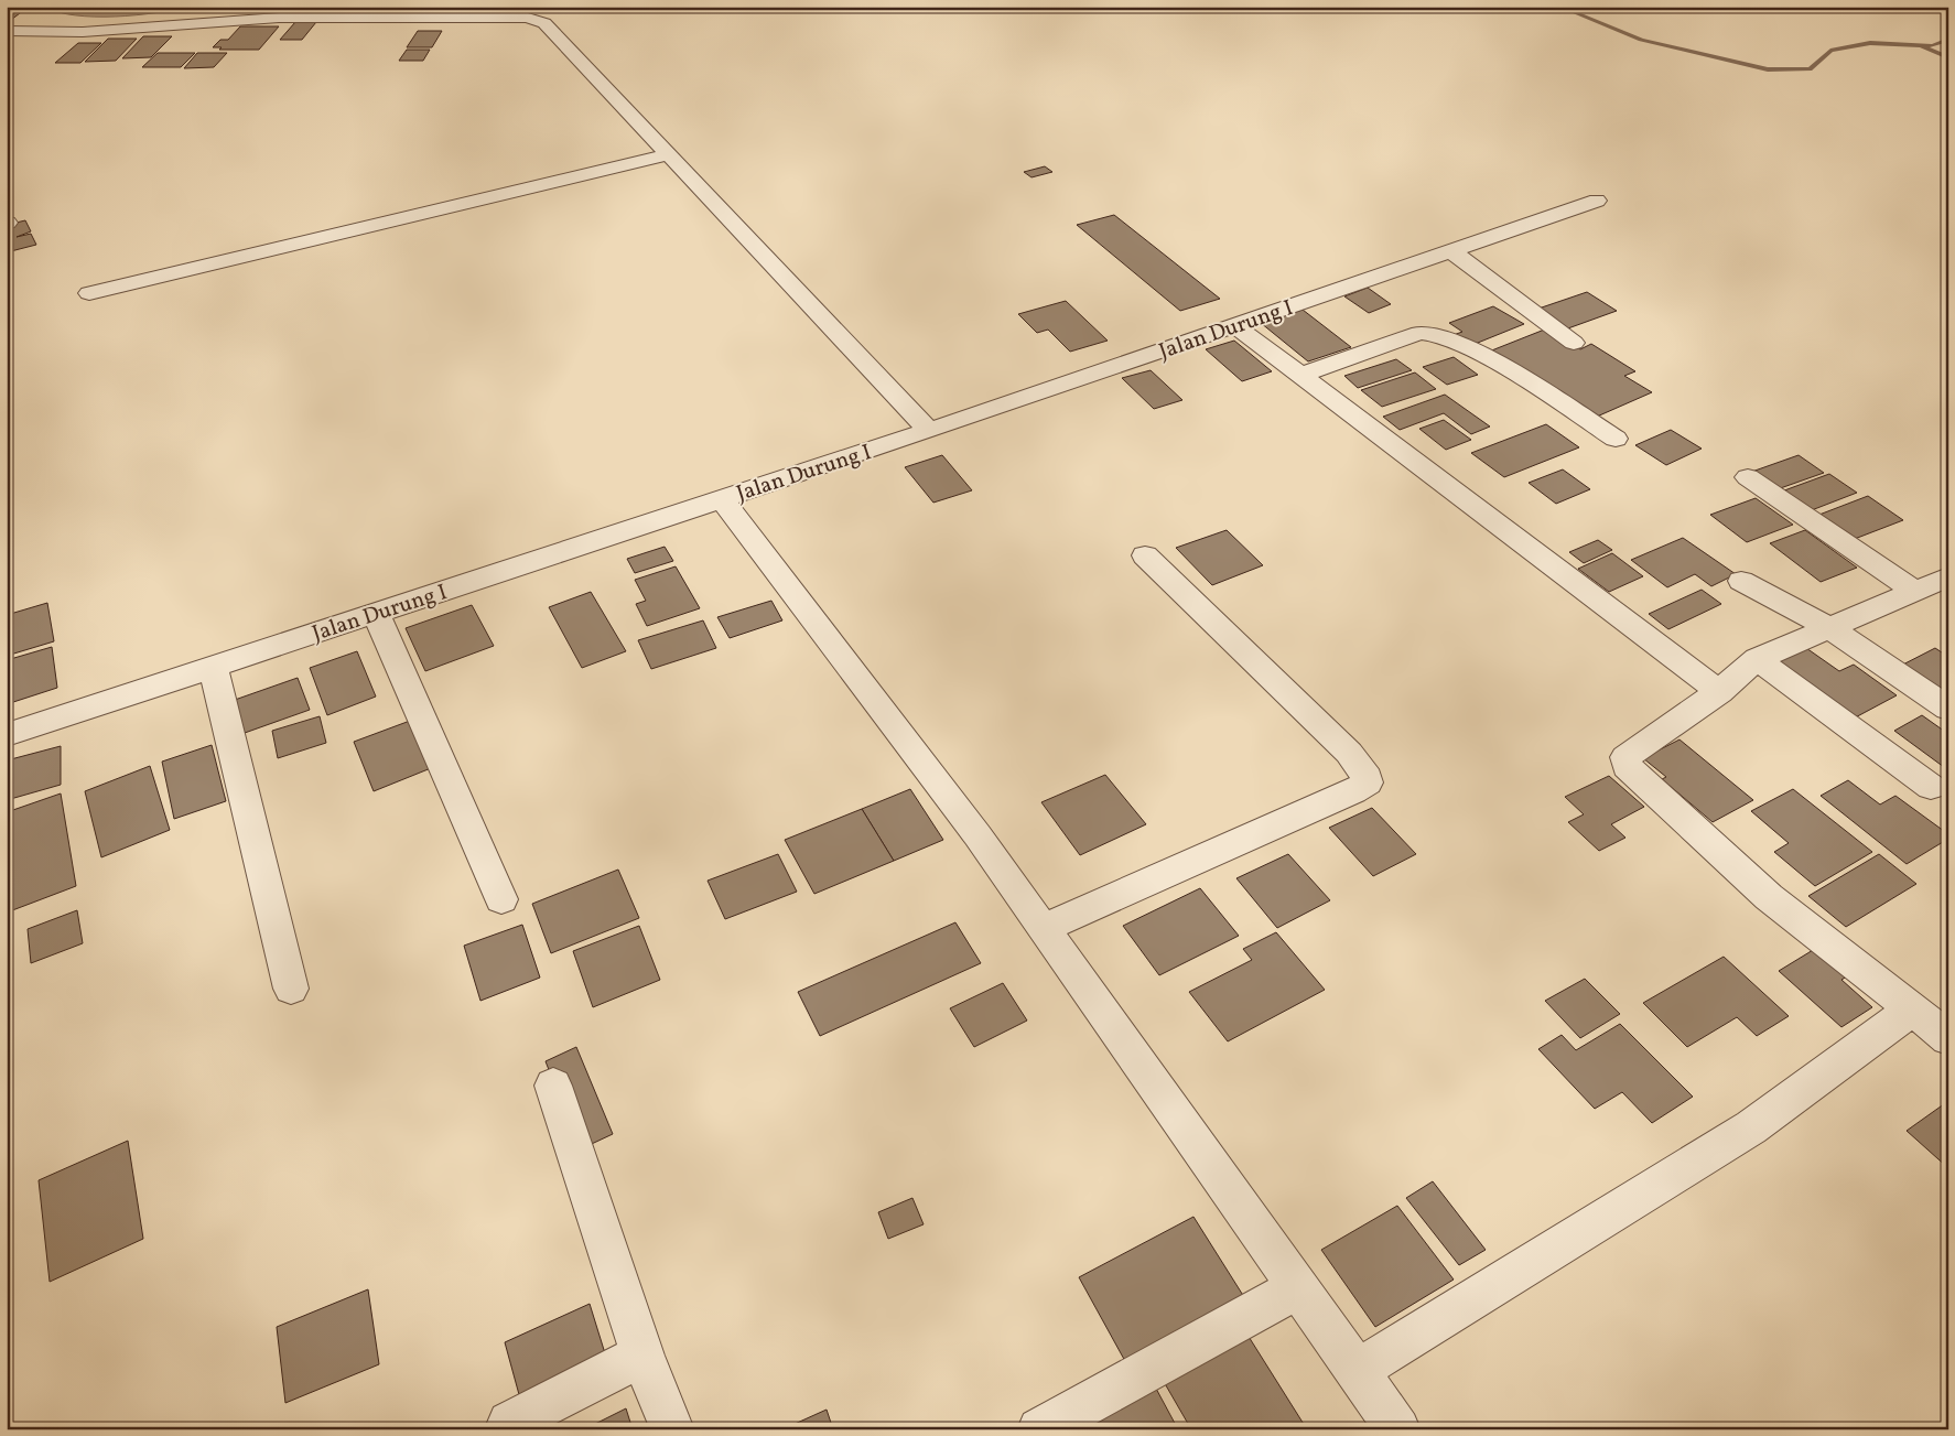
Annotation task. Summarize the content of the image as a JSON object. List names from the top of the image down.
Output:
{
  "streets": {
    "street": ["Jalan Durung I"]
  }
}
